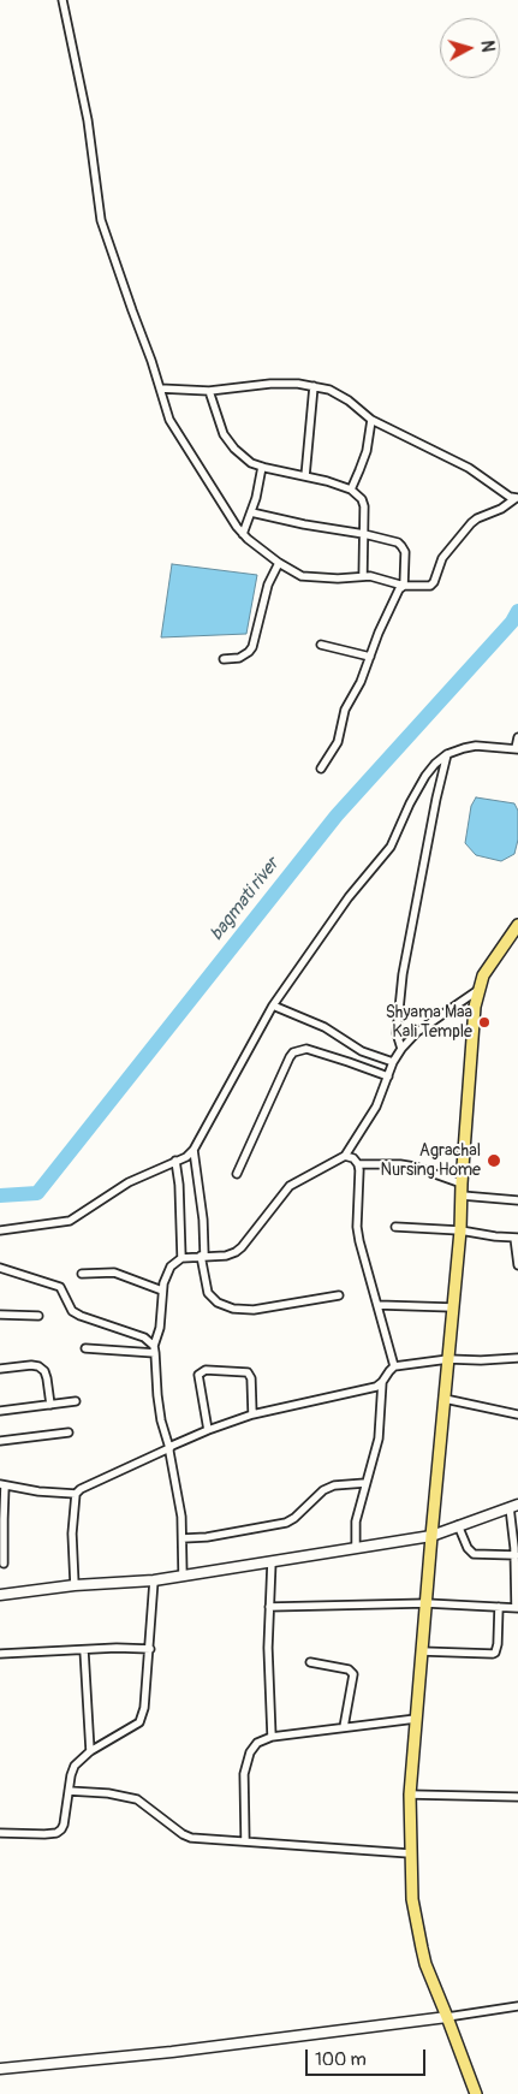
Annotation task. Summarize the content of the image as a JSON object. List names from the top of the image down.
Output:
{
  "water": ["bagmati river"],
  "places": ["Shyama Maa Kali Temple", "Agrachal Nursing Home"],
  "scale_bar": "100 m",
  "north": "right"
}
